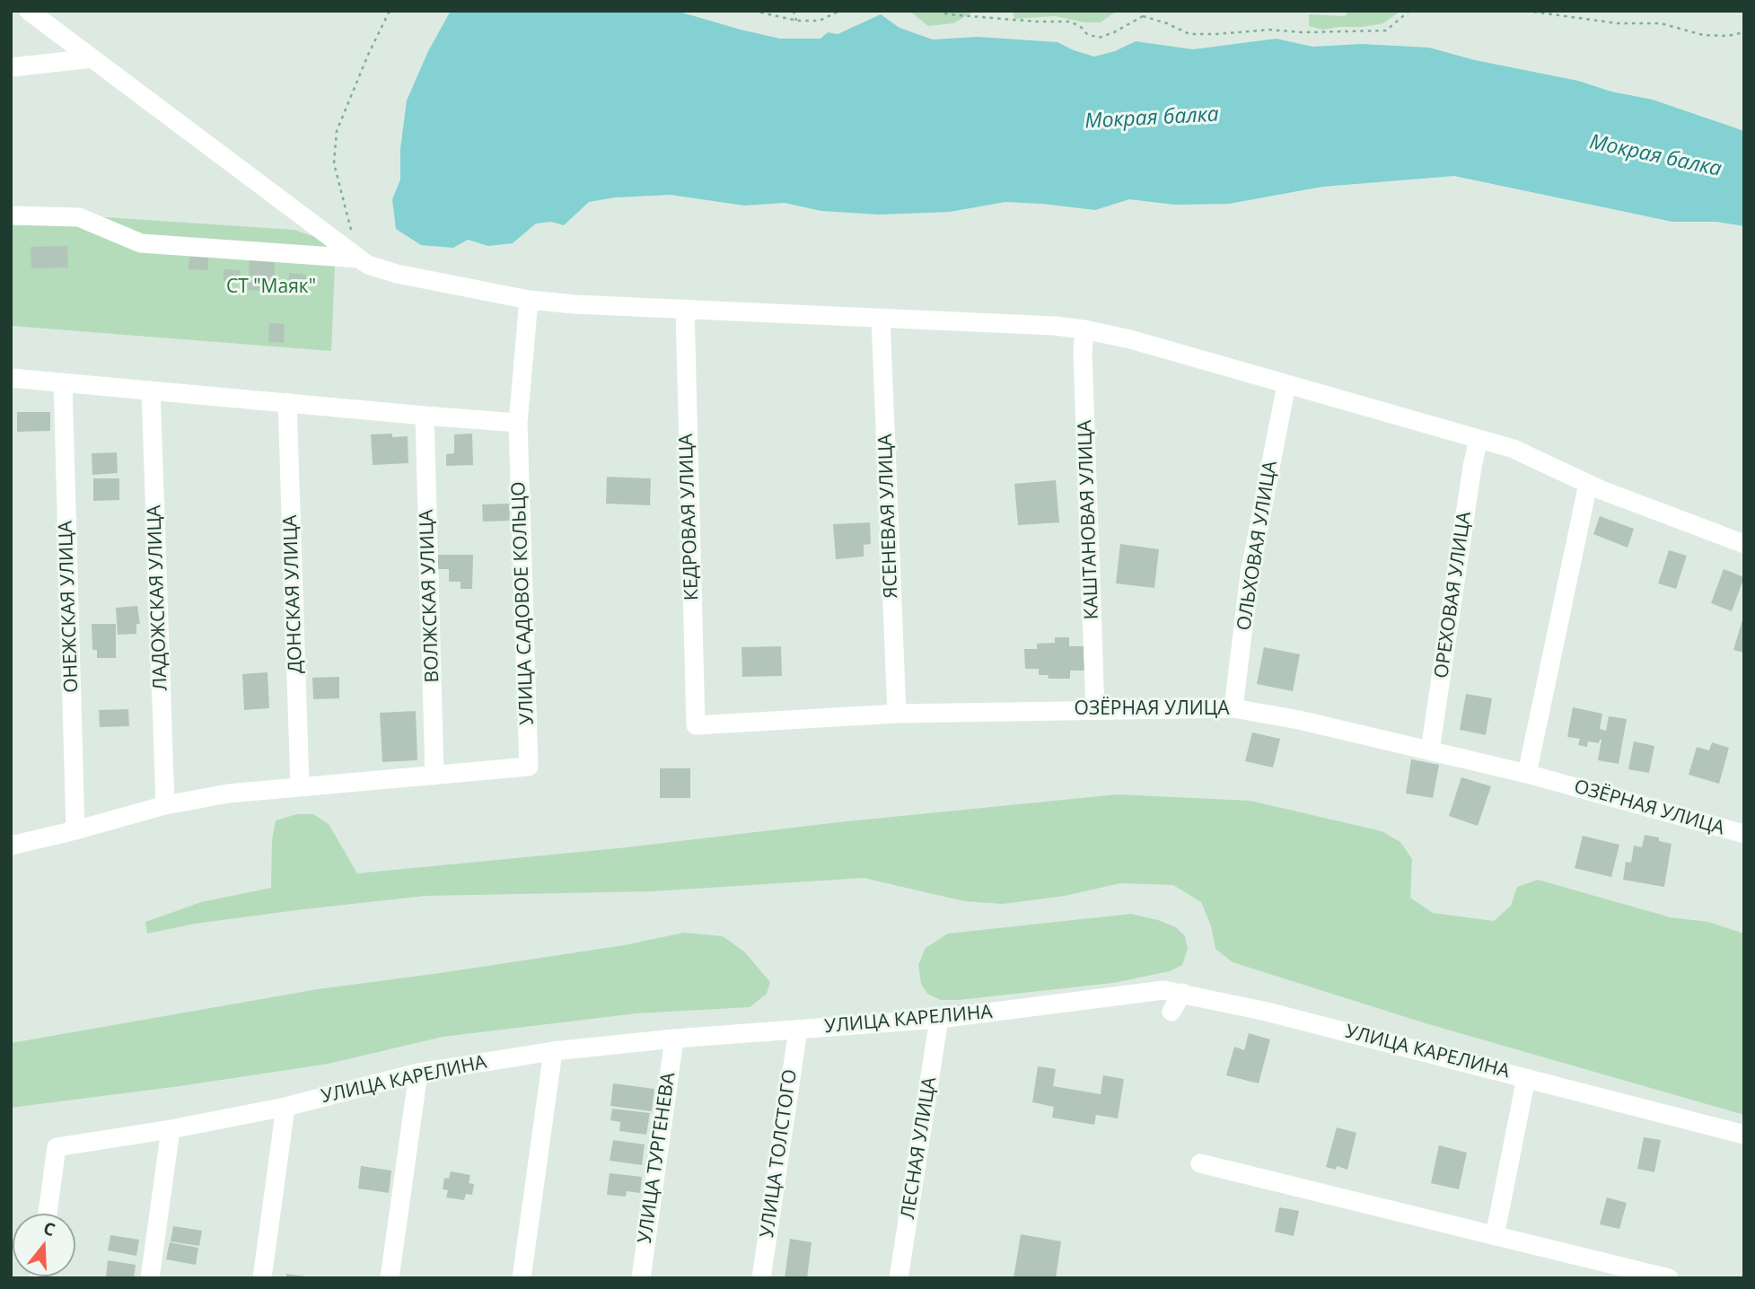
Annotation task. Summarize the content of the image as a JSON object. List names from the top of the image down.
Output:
{
  "streets": {
    "street": [
      "ЯСЕНЕВАЯ УЛИЦА",
      "КЕДРОВАЯ УЛИЦА",
      "КАШТАНОВАЯ УЛИЦА",
      "ОЛЬХОВАЯ УЛИЦА",
      "ДОНСКАЯ УЛИЦА",
      "ОРЕХОВАЯ УЛИЦА",
      "ВОЛЖСКАЯ УЛИЦА",
      "ЛАДОЖСКАЯ УЛИЦА",
      "УЛИЦА САДОВОЕ КОЛЬЦО",
      "ОНЕЖСКАЯ УЛИЦА",
      "ОЗЁРНАЯ УЛИЦА",
      "УЛИЦА КАРЕЛИНА",
      "ЛЕСНАЯ УЛИЦА",
      "УЛИЦА ТОЛСТОГО",
      "УЛИЦА ТУРГЕНЕВА"
    ]
  },
  "crossings": [
    ["ЯСЕНЕВАЯ УЛИЦА", "ОЗЁРНАЯ УЛИЦА"],
    ["КЕДРОВАЯ УЛИЦА", "ОЗЁРНАЯ УЛИЦА"],
    ["КАШТАНОВАЯ УЛИЦА", "ОЗЁРНАЯ УЛИЦА"],
    ["ОЛЬХОВАЯ УЛИЦА", "ОЗЁРНАЯ УЛИЦА"],
    ["ДОНСКАЯ УЛИЦА", "УЛИЦА САДОВОЕ КОЛЬЦО"],
    ["ОРЕХОВАЯ УЛИЦА", "ОЗЁРНАЯ УЛИЦА"],
    ["ВОЛЖСКАЯ УЛИЦА", "УЛИЦА САДОВОЕ КОЛЬЦО"],
    ["ЛАДОЖСКАЯ УЛИЦА", "УЛИЦА САДОВОЕ КОЛЬЦО"],
    ["УЛИЦА САДОВОЕ КОЛЬЦО", "ОНЕЖСКАЯ УЛИЦА"],
    ["УЛИЦА КАРЕЛИНА", "ЛЕСНАЯ УЛИЦА"],
    ["УЛИЦА КАРЕЛИНА", "УЛИЦА ТОЛСТОГО"],
    ["УЛИЦА КАРЕЛИНА", "УЛИЦА ТУРГЕНЕВА"]
  ],
  "water": ["Мокрая балка"],
  "parks": ["СТ \"Маяк\""],
  "north": "top"
}
